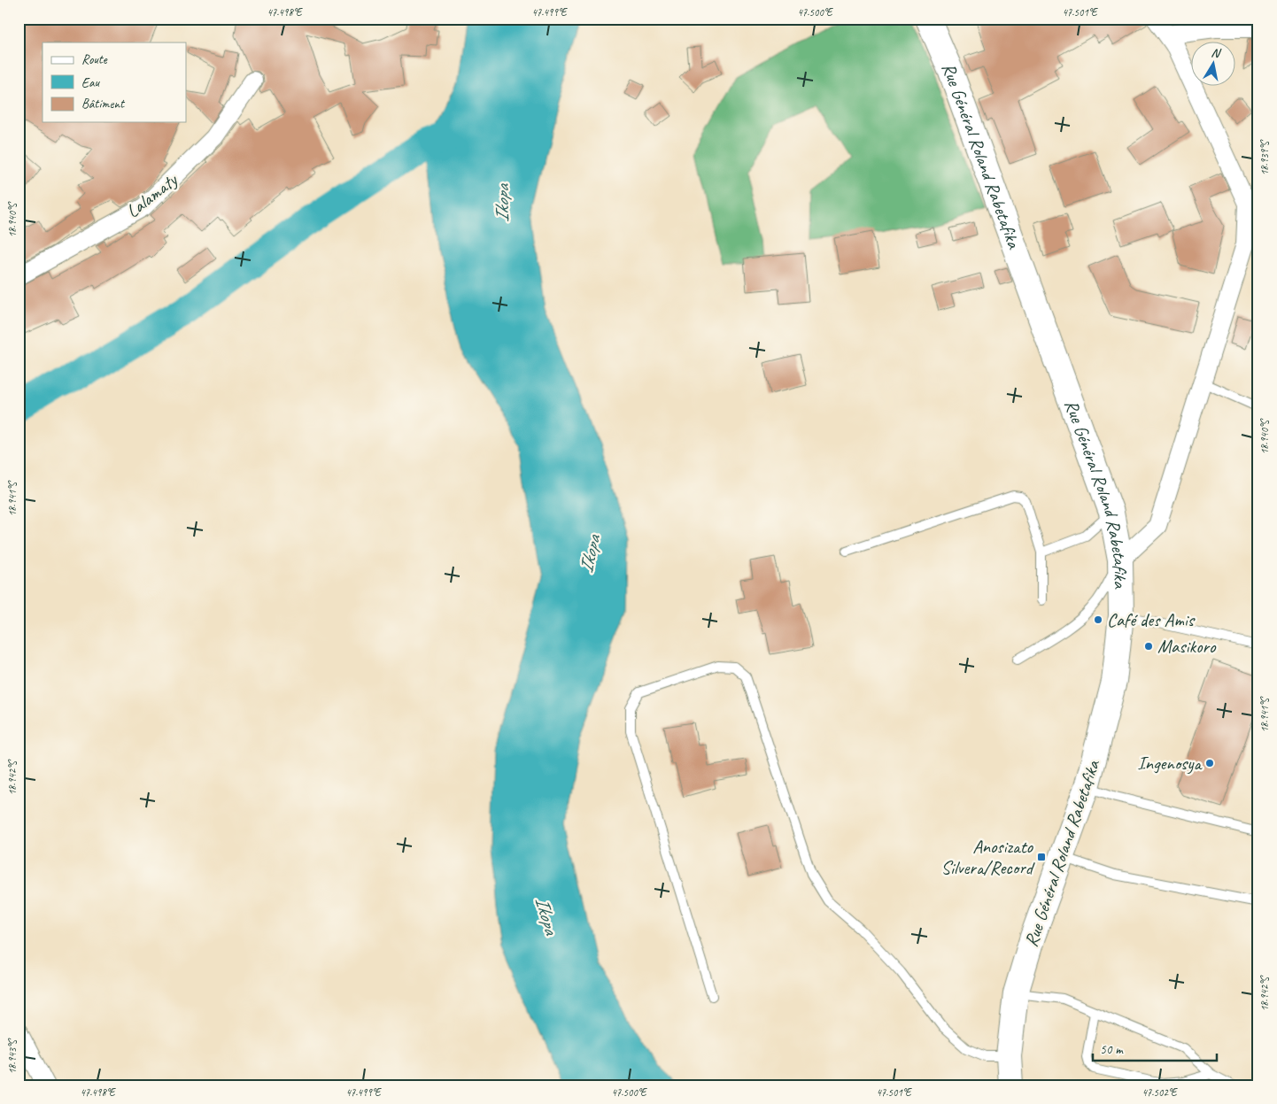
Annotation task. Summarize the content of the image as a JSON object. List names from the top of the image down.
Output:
{
  "streets": {
    "main road": ["Rue Général Roland Rabetafika"],
    "street": ["Lalamaty"]
  },
  "water": ["Ikopa"],
  "places": {
    "other": ["Café des Amis", "Masikoro", "Ingenosya"],
    "transit": ["Anosizato Silvera/Record"]
  },
  "legend": ["Route", "Eau", "Bâtiment"],
  "scale_bar": "50 m",
  "north": "top",
  "coordinates": [
    "47.498°E",
    "47.499°E",
    "47.500°E",
    "47.501°E",
    "18.939°S",
    "18.940°S",
    "18.941°S",
    "18.942°S",
    "18.943°S",
    "47.502°E"
  ]
}
